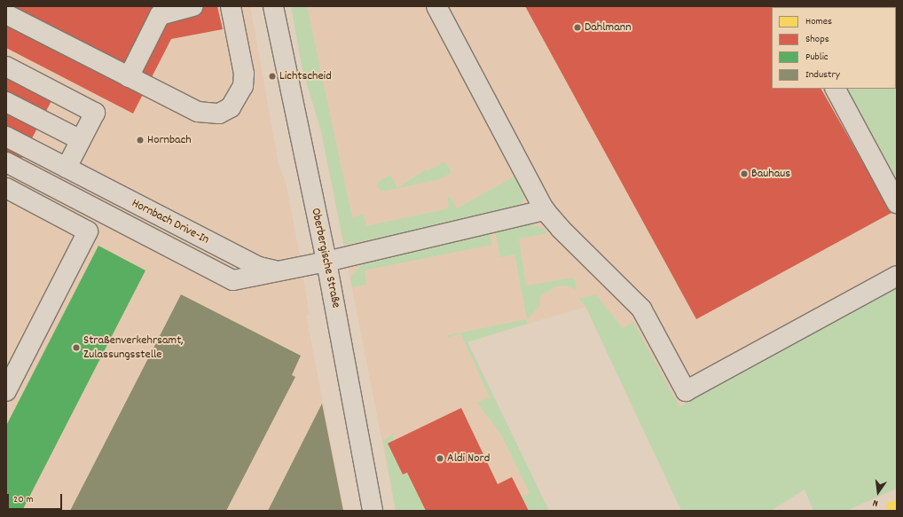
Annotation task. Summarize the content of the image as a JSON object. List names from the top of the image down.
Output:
{
  "streets": {
    "street": ["Hornbach Drive-In", "Oberbergische Straße"]
  },
  "places": [
    "Dahlmann",
    "Lichtscheid",
    "Hornbach",
    "Bauhaus",
    "Straßenverkehrsamt, Zulassungsstelle",
    "Aldi Nord"
  ],
  "legend": [
    "Homes",
    "Shops",
    "Public",
    "Industry"
  ],
  "scale_bar": "20 m",
  "north": "bottom"
}
